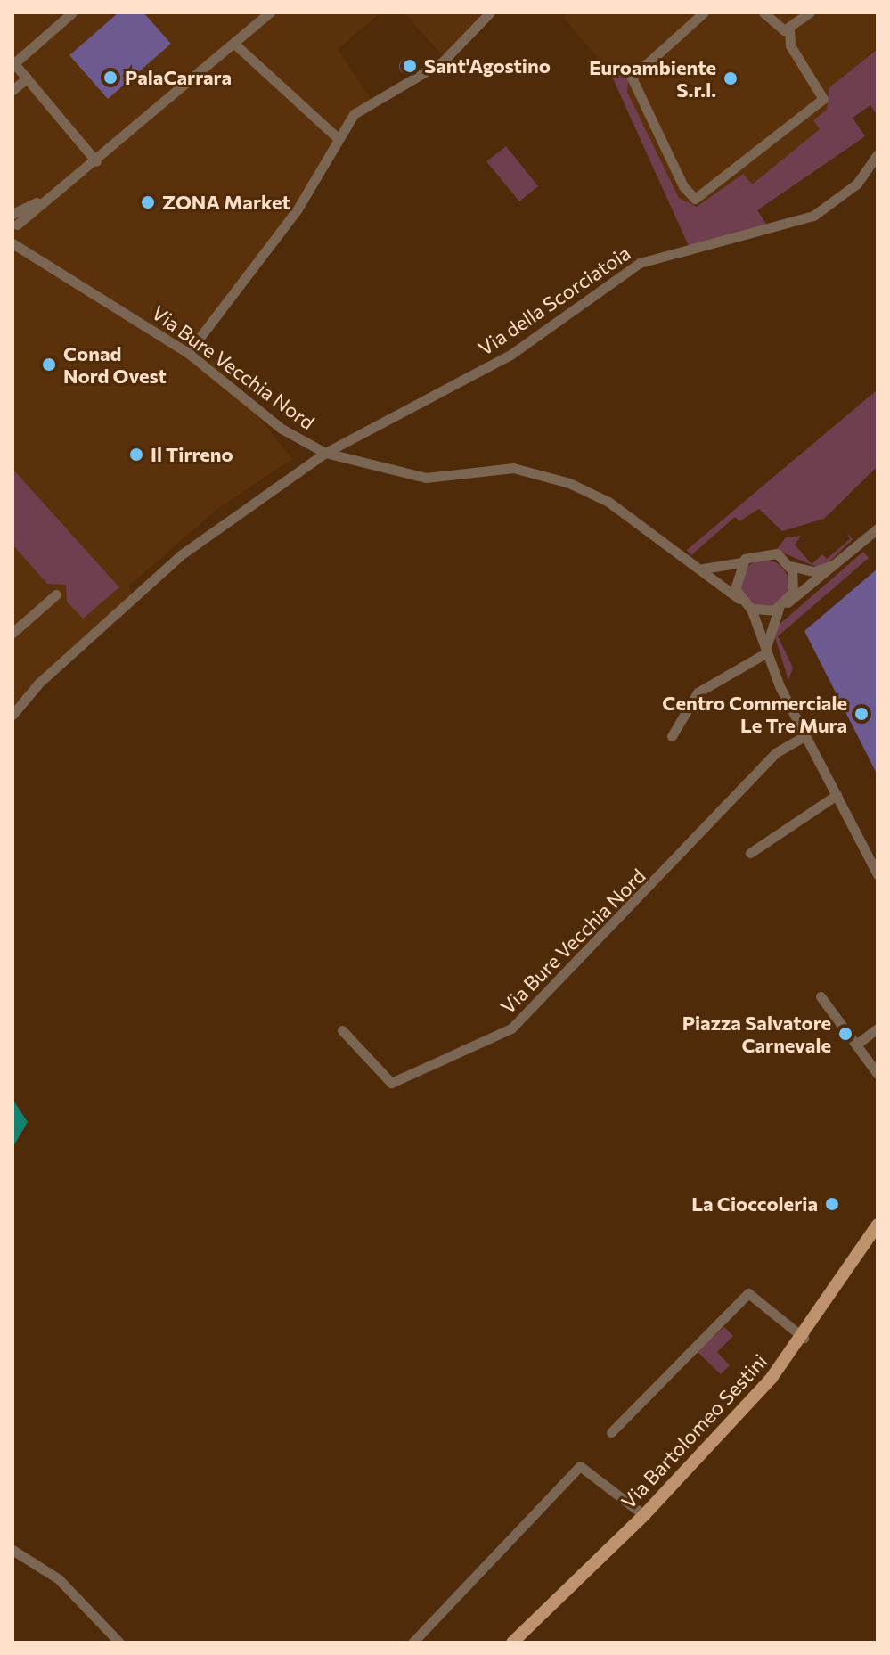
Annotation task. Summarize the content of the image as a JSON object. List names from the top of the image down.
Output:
{
  "streets": {
    "main road": ["Via Bartolomeo Sestini"],
    "street": ["Via della Scorciatoia", "Via Bure Vecchia Nord"]
  },
  "crossings": [
    ["Via della Scorciatoia", "Via Bure Vecchia Nord"]
  ],
  "places": [
    "Sant'Agostino",
    "PalaCarrara",
    "Euroambiente S.r.l.",
    "ZONA Market",
    "Conad Nord Ovest",
    "Il Tirreno",
    "Centro Commerciale Le Tre Mura",
    "Piazza Salvatore Carnevale",
    "La Cioccoleria"
  ]
}
